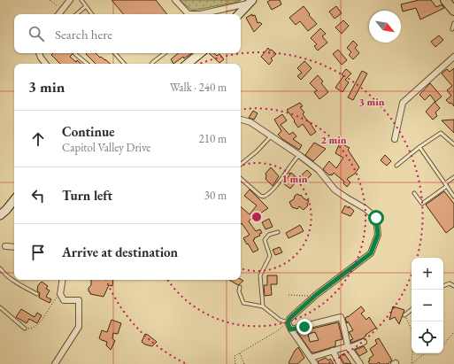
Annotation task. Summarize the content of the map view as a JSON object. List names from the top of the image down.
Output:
{
  "north": "bottom right",
  "page": {
    "search": "Search here",
    "heading": ["3 min", "Walk · 240 m"],
    "list": [
      ["Continue", "Capitol Valley Drive", "210 m"],
      ["Turn left", "30 m"],
      "Arrive at destination"
    ],
    "map_buttons": ["+", "−"]
  },
  "rings": ["3 min", "2 min", "1 min"]
}
